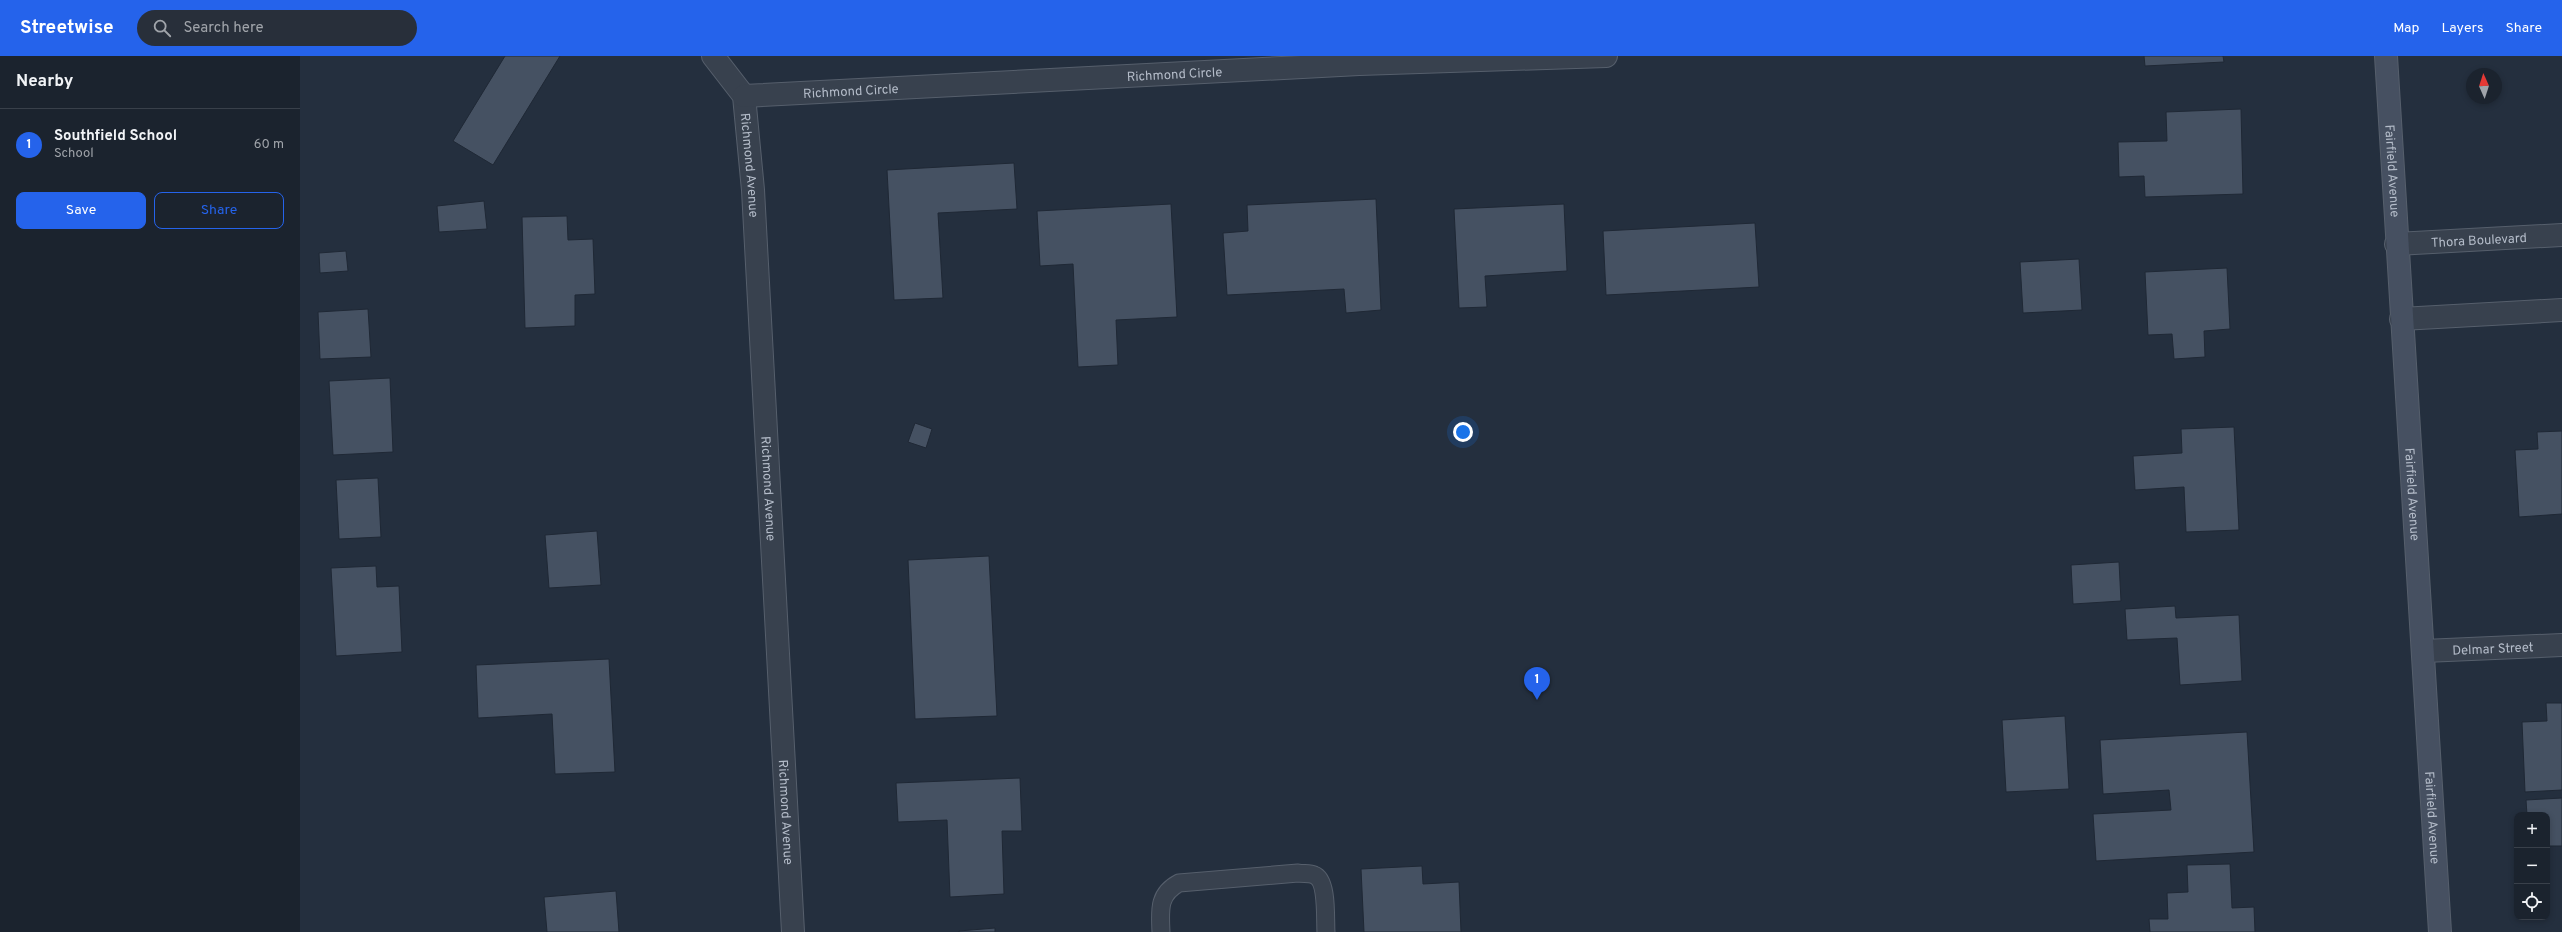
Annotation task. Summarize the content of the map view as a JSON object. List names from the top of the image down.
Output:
{
  "streets": {
    "street": [
      "Richmond Circle",
      "Richmond Avenue",
      "Fairfield Avenue",
      "Thora Boulevard",
      "Delmar Street"
    ]
  },
  "crossings": [
    ["Richmond Circle", "Richmond Avenue"],
    ["Fairfield Avenue", "Thora Boulevard"],
    ["Fairfield Avenue", "Delmar Street"]
  ],
  "north": "top",
  "page": {
    "header": "Streetwise",
    "search": "Search here",
    "nav": ["Map", "Layers", "Share"],
    "heading": "Nearby",
    "list": [
      {
        "mark": "1",
        "name": "Southfield School",
        "note": "School",
        "value": "60 m"
      }
    ],
    "buttons": ["Save", "Share"],
    "pins": "1",
    "map_buttons": ["+", "−"]
  }
}
